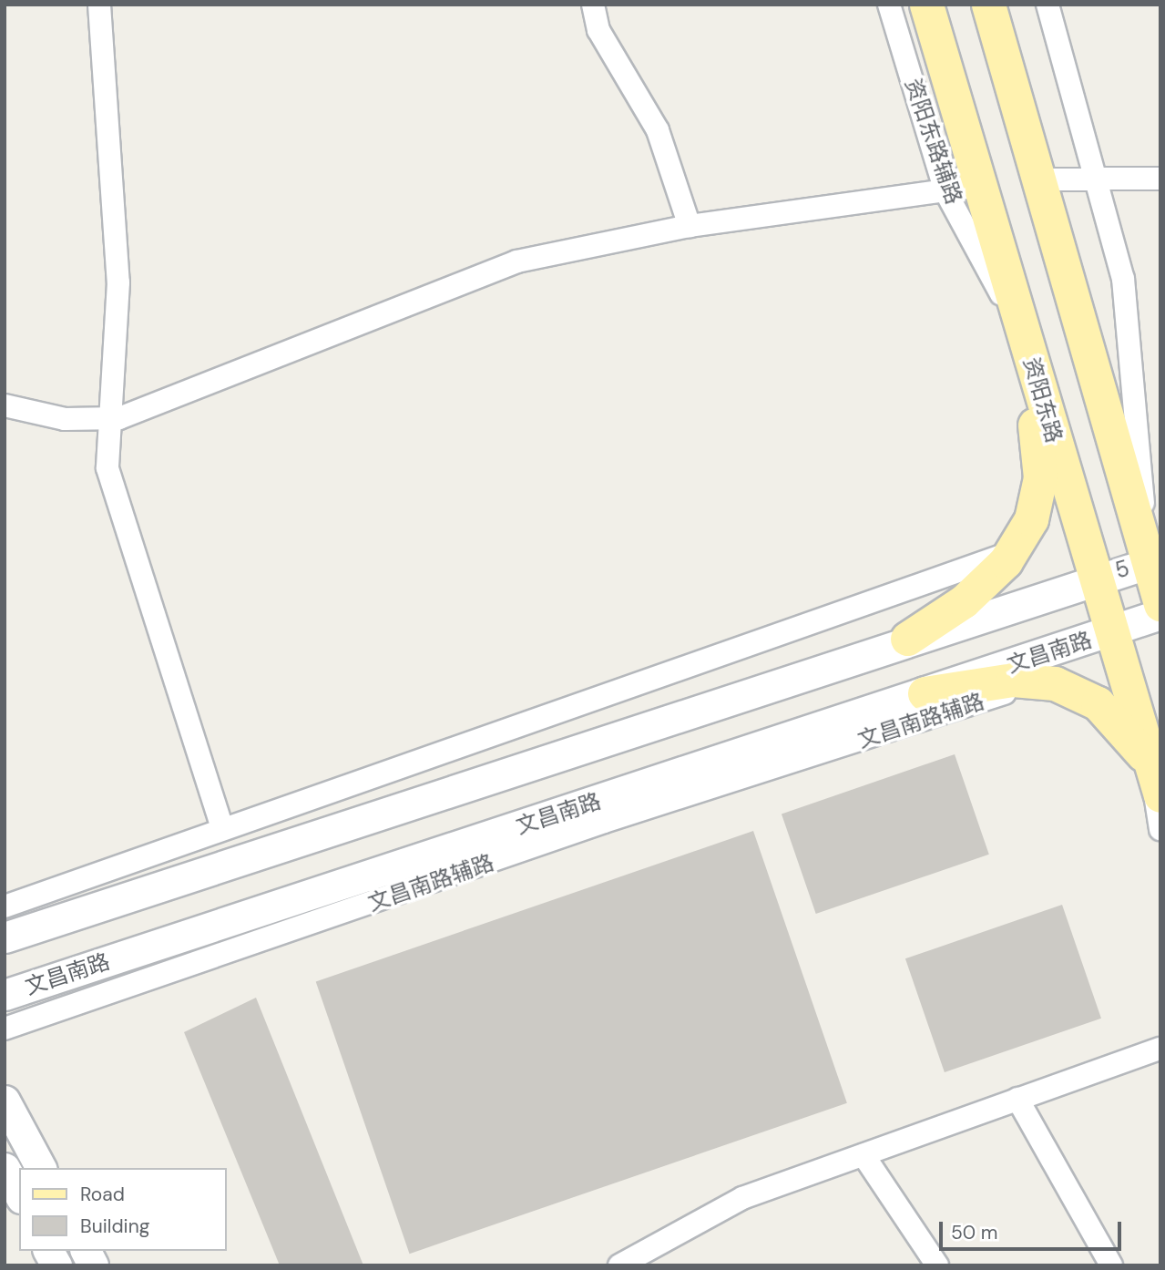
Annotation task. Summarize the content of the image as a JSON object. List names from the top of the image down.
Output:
{
  "streets": {
    "main road": ["资阳东路", "5", "文昌南路"],
    "street": ["资阳东路辅路", "文昌南路辅路"]
  },
  "crossings": [
    ["资阳东路辅路", "资阳东路"],
    ["资阳东路", "5"],
    ["资阳东路", "文昌南路"]
  ],
  "legend": ["Road", "Building"],
  "scale_bar": "50 m"
}
